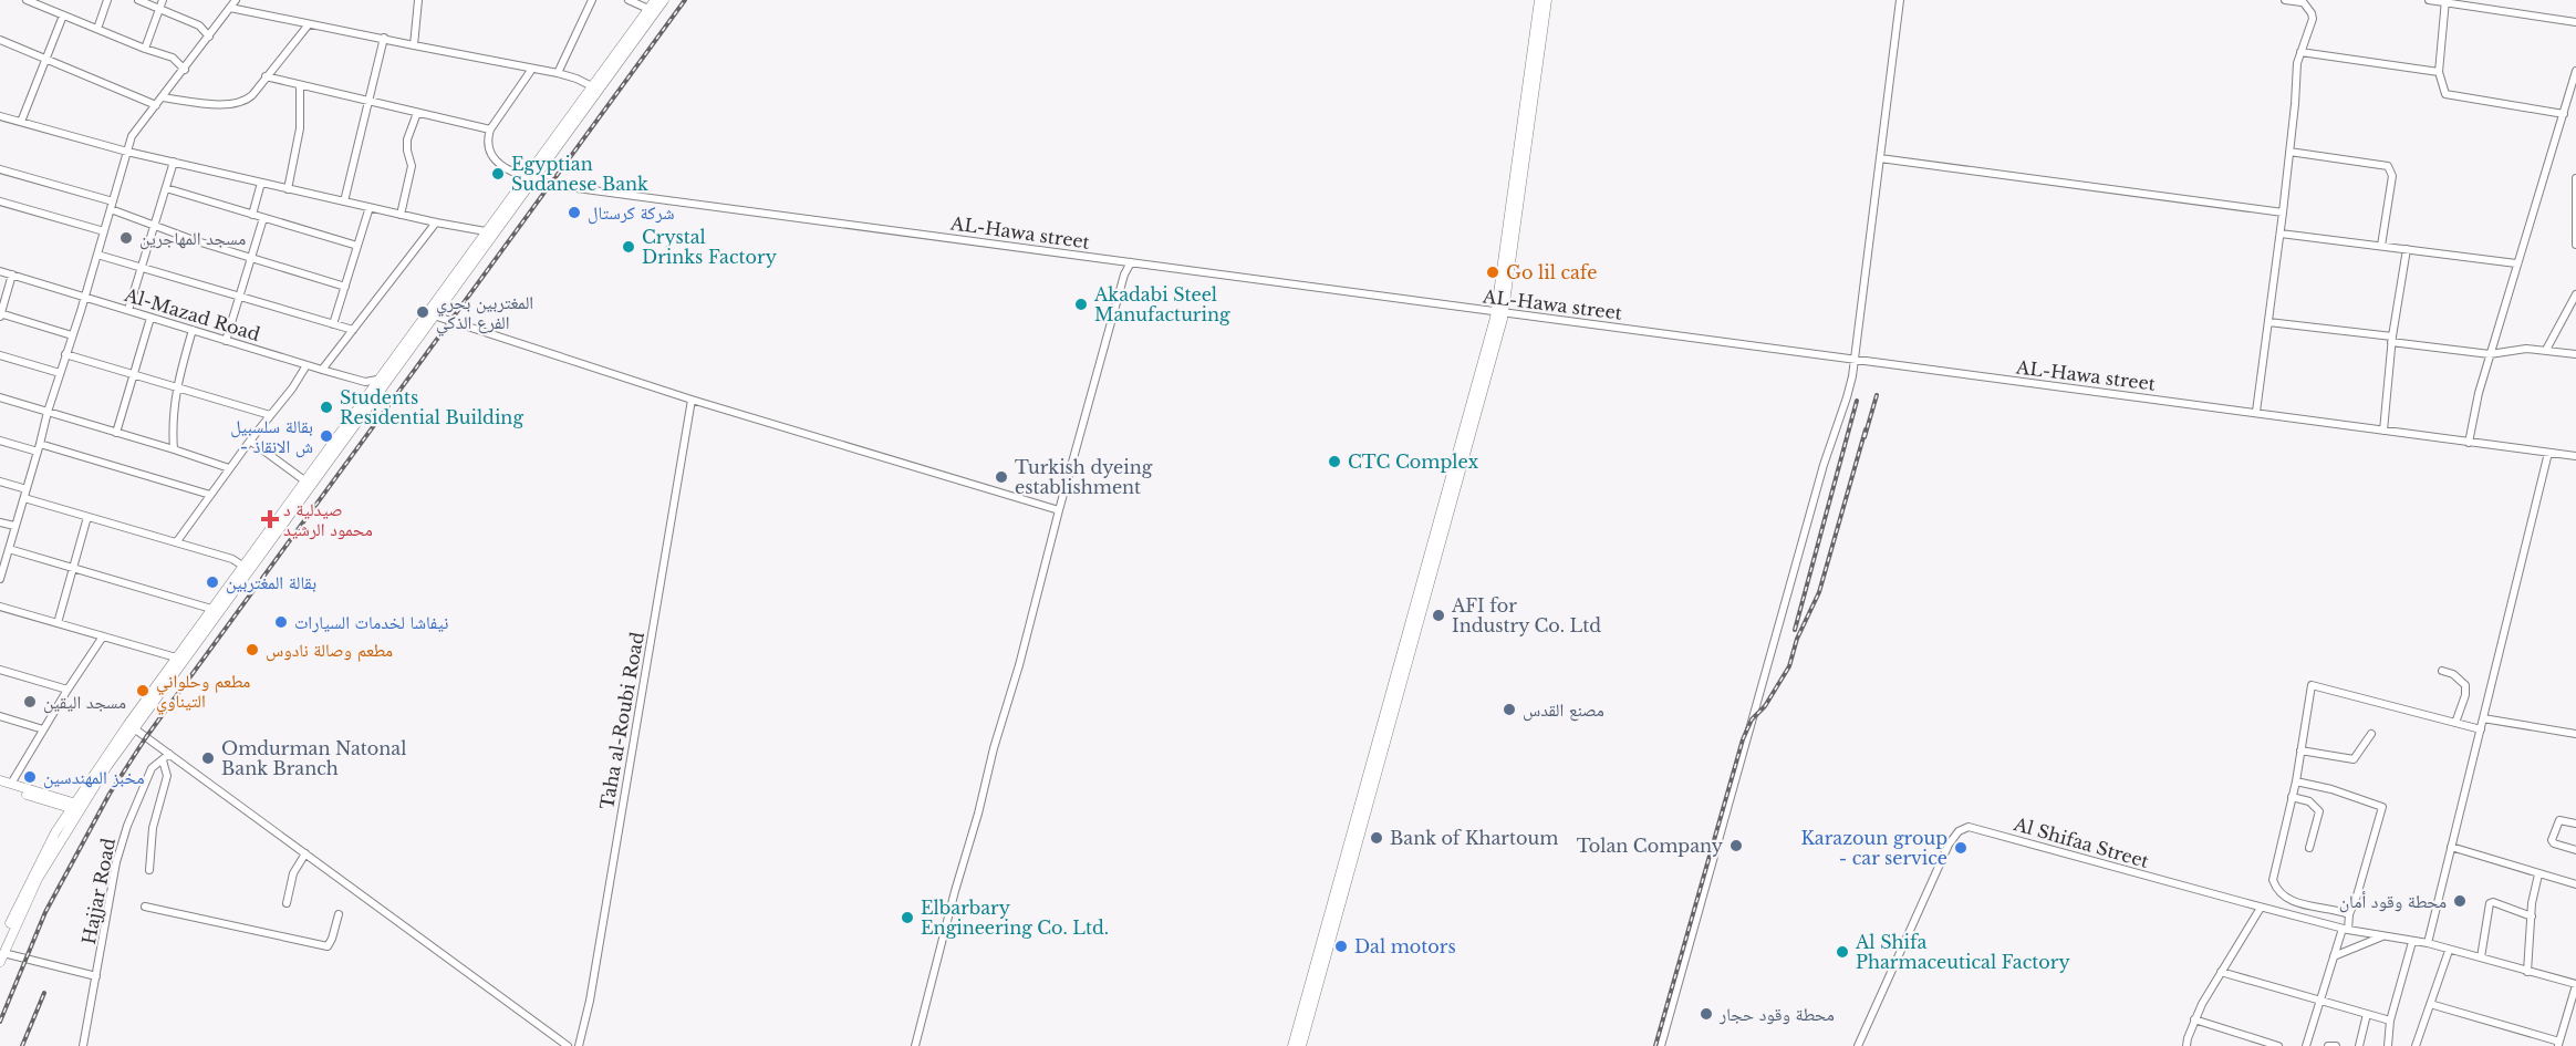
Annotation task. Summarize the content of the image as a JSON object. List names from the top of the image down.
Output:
{
  "streets": {
    "street": [
      "AL-Hawa street",
      "Al-Mazad Road",
      "Taha al-Roubi Road",
      "Al Shifaa Street",
      "Hajjar Road"
    ]
  },
  "places": {
    "other": [
      "Egyptian Sudanese Bank",
      "شركة كرستال",
      "مسجد المهاجرين",
      "Crystal Drinks Factory",
      "Go lil cafe",
      "Akadabi Steel Manufacturing",
      "المغتربين بحري الفرع الذكي",
      "Students Residential Building",
      "بقالة سلسبيل - ش الانقاذ",
      "CTC Complex",
      "Turkish dyeing establishment",
      "بقالة المغتربين",
      "AFI for Industry Co. Ltd",
      "نيفاشا لخدمات السيارات",
      "مطعم وصالة نادوس",
      "مطعم وحلواني التيناوي",
      "مسجد اليقين",
      "مصنع القدس",
      "Omdurman Natonal Bank Branch",
      "مخبز المهندسين",
      "Bank of Khartoum",
      "Tolan Company",
      "Karazoun group - car service",
      "محطة وقود أمان",
      "Elbarbary Engineering Co. Ltd.",
      "Dal motors",
      "Al Shifa Pharmaceutical Factory",
      "محطة وقود حجار"
    ],
    "health": ["صيدلية د محمود الرشيد"]
  }
}
